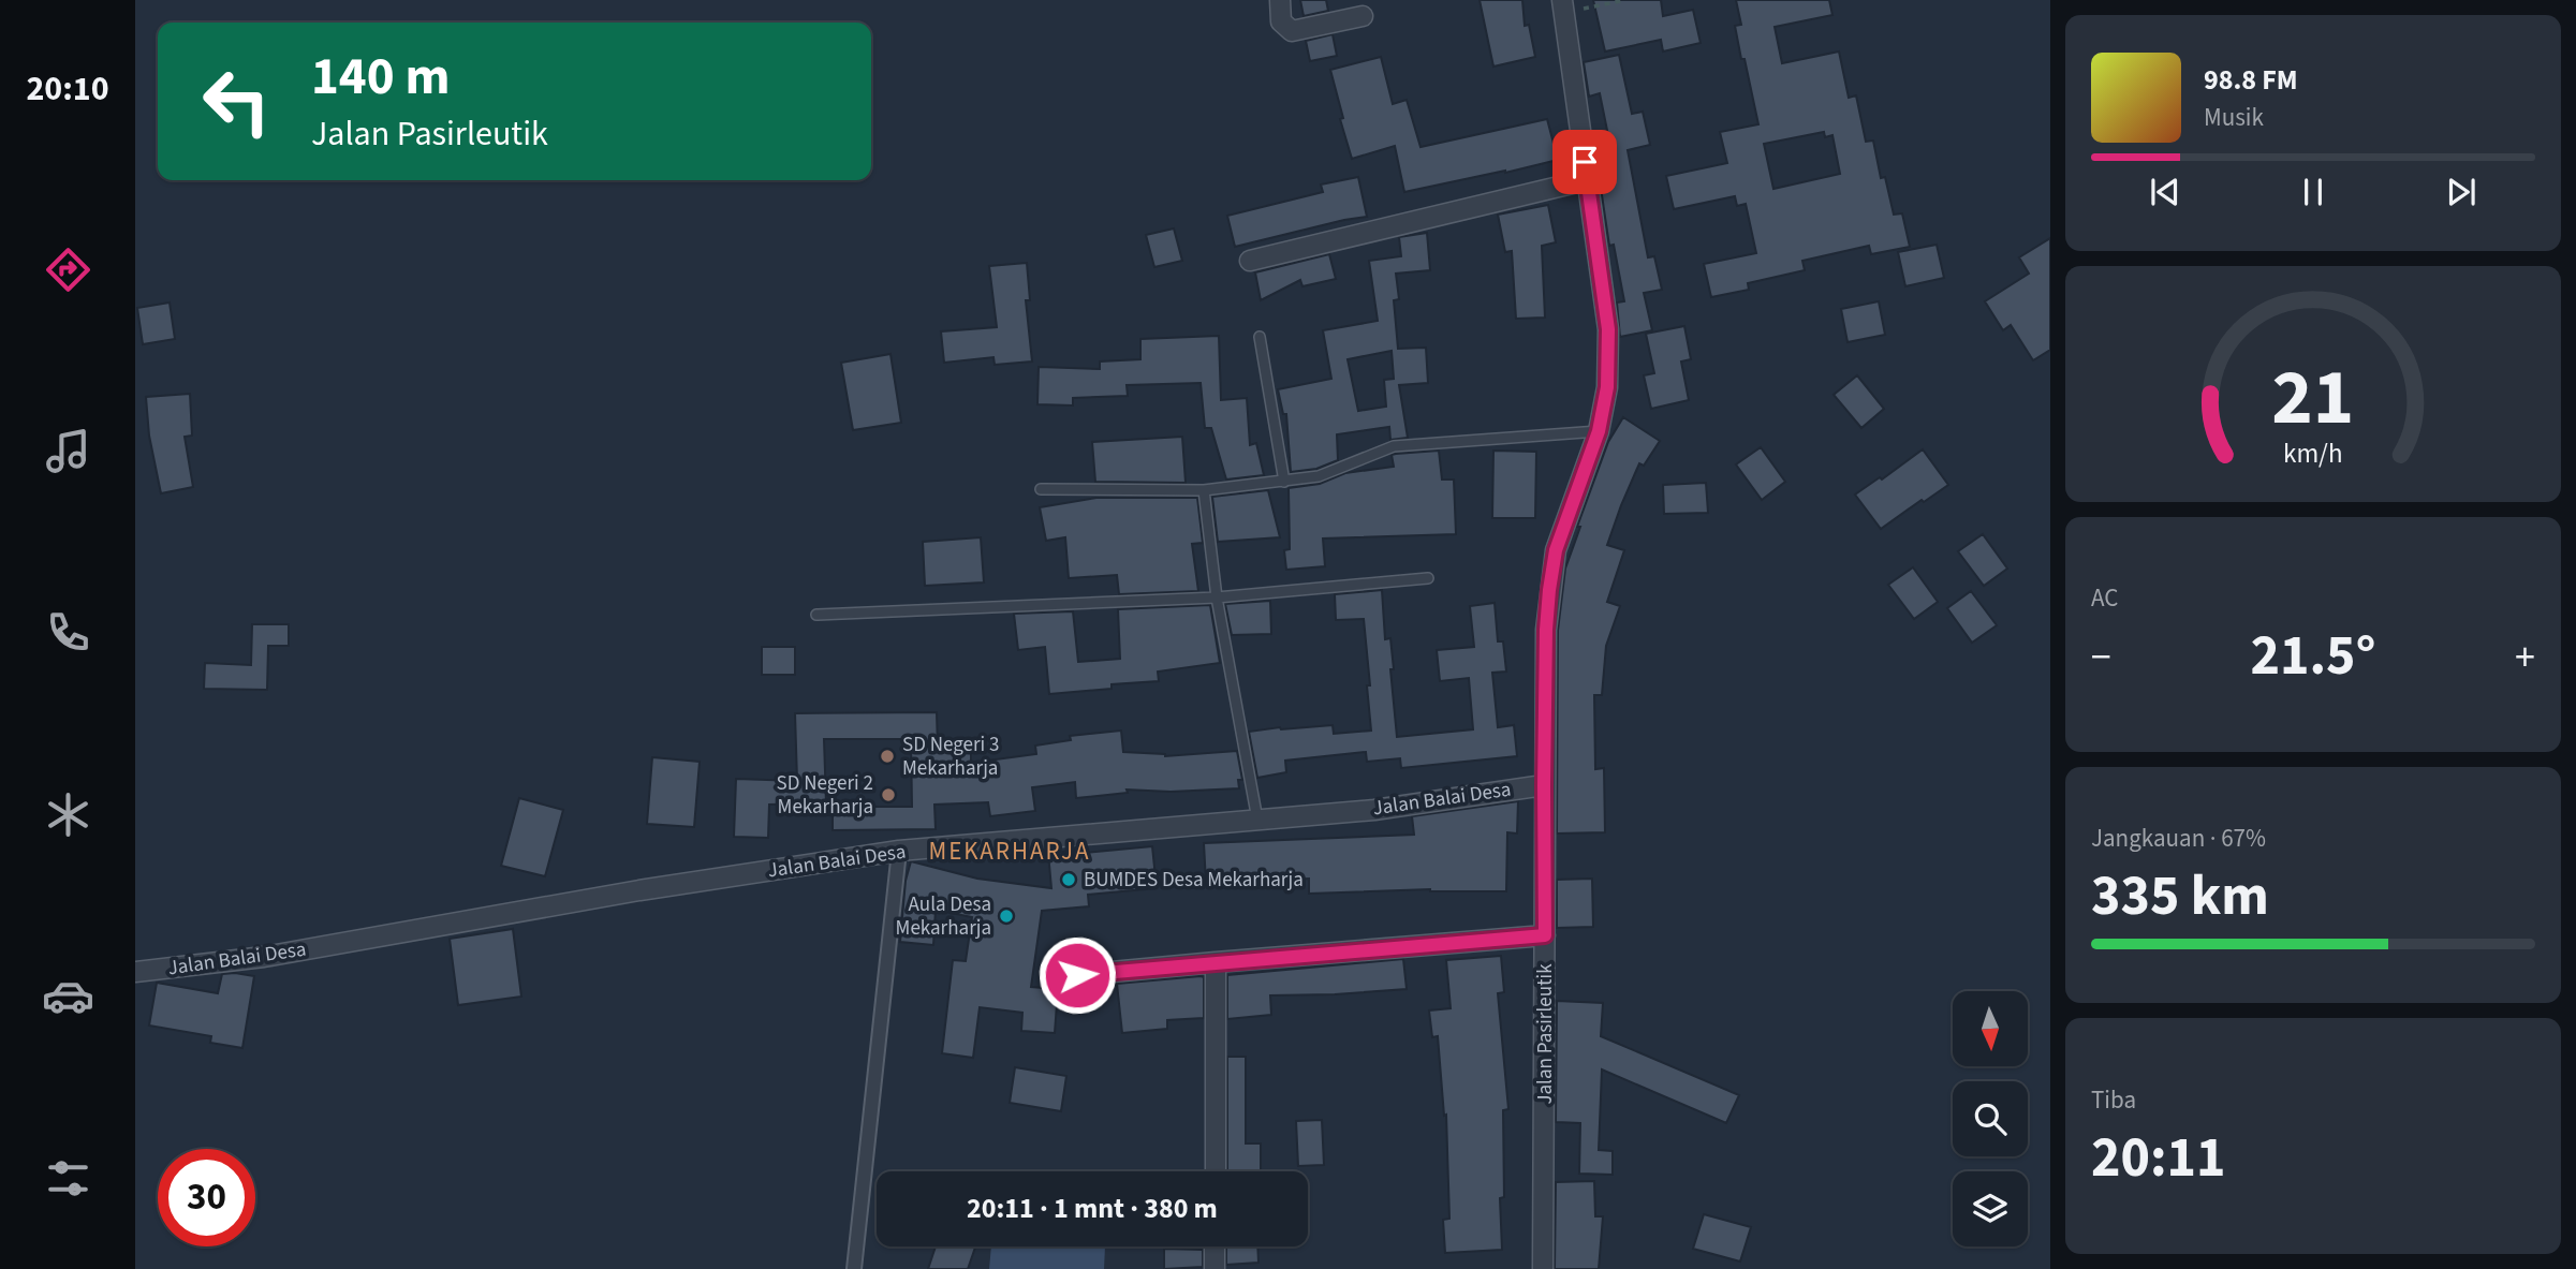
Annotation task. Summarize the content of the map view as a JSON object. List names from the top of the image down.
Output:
{
  "streets": {
    "street": ["Jalan Balai Desa", "Jalan Pasirleutik"]
  },
  "crossings": [
    ["Jalan Balai Desa", "Jalan Pasirleutik"]
  ],
  "districts": ["MEKARHARJA"],
  "places": [
    "SD Negeri 3 Mekarharja",
    "SD Negeri 2 Mekarharja",
    "BUMDES Desa Mekarharja",
    "Aula Desa Mekarharja"
  ],
  "north": "bottom",
  "page": {
    "tabs": "20:10",
    "turn": ["140 m", "Jalan Pasirleutik"],
    "song": ["98.8 FM", "Musik"],
    "tile": [
      "AC",
      ["Jangkauan · 67%", "335 km"],
      ["Tiba", "20:11"]
    ],
    "heat": ["−", "21.5°", "+"],
    "limit": "30",
    "trip": "20:11 · 1 mnt · 380 m",
    "gauge": ["21", "km/h"]
  }
}
